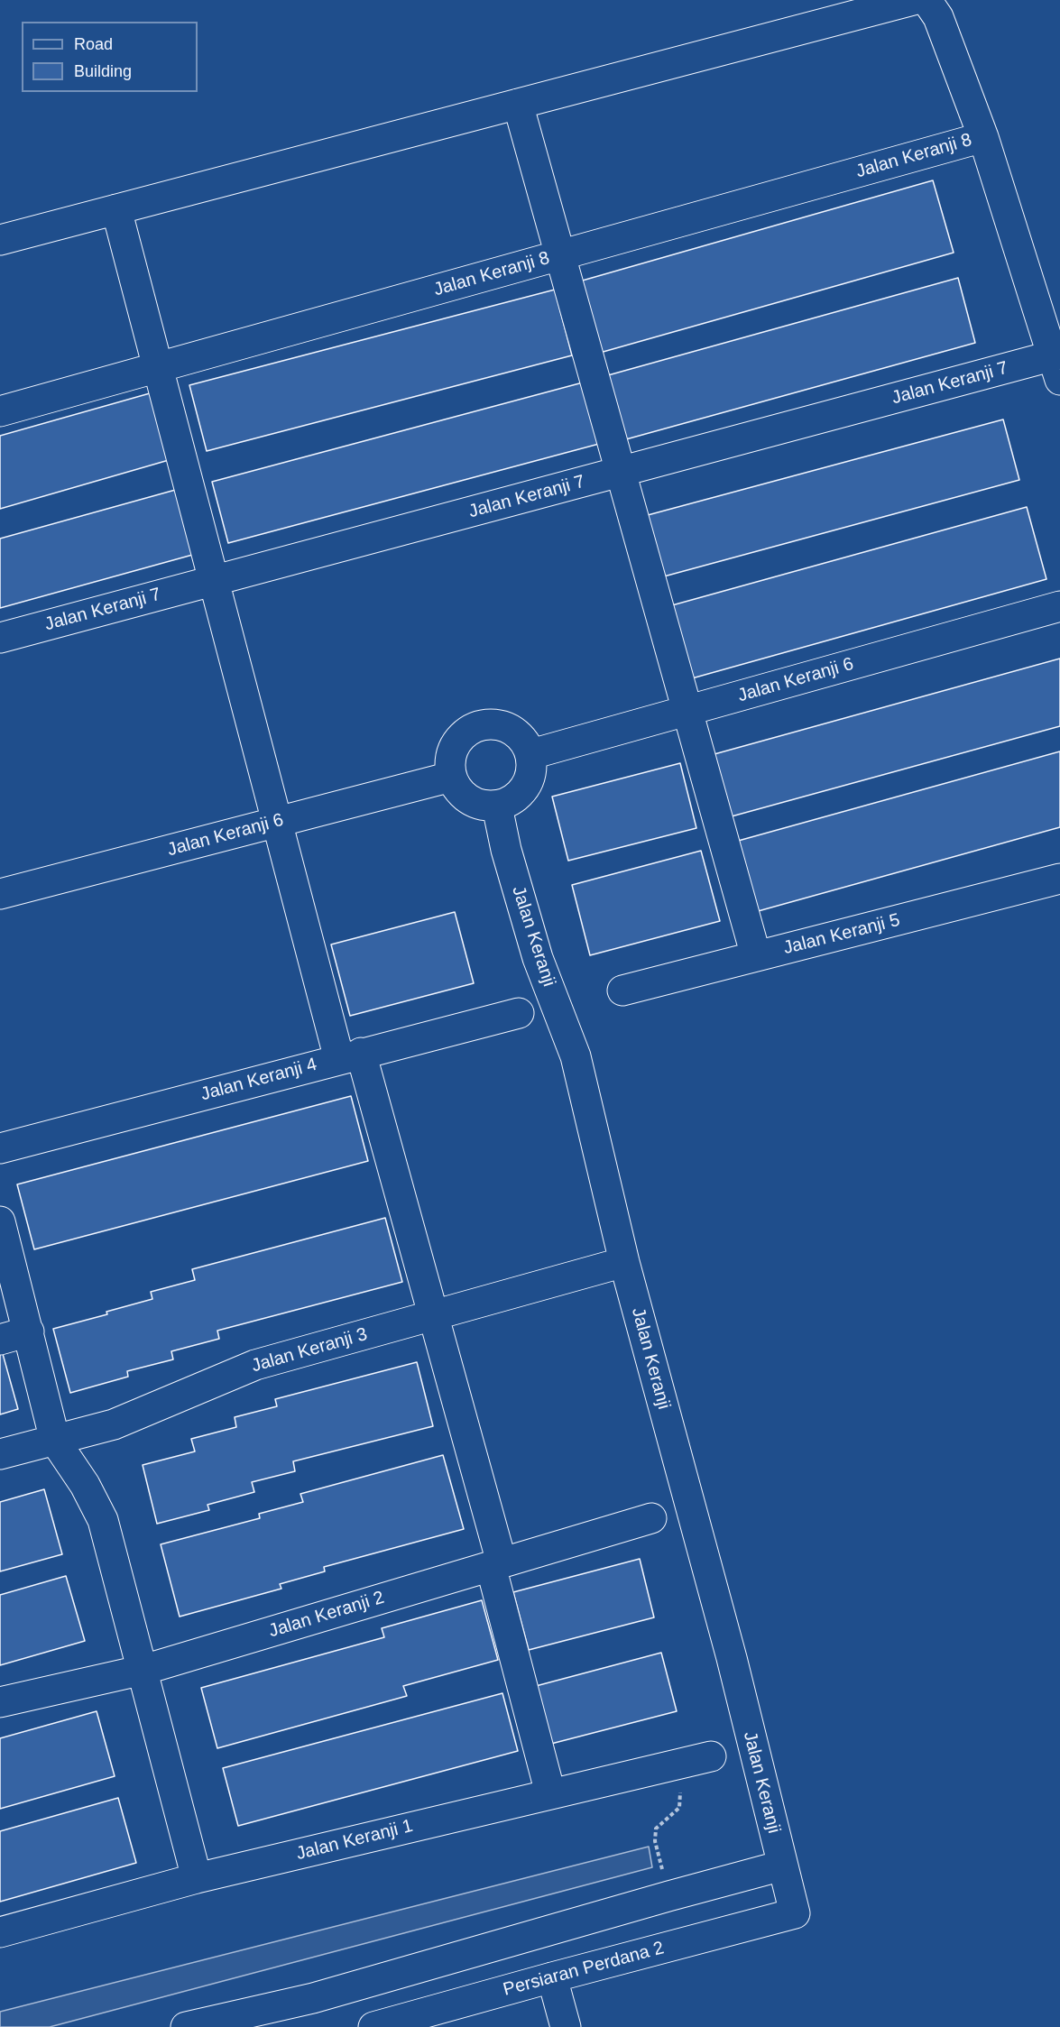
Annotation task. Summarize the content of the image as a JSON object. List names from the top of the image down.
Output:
{
  "streets": {
    "street": [
      "Jalan Keranji 8",
      "Jalan Keranji 7",
      "Jalan Keranji 6",
      "Jalan Keranji 5",
      "Jalan Keranji",
      "Jalan Keranji 4",
      "Jalan Keranji 3",
      "Jalan Keranji 2",
      "Jalan Keranji 1",
      "Persiaran Perdana 2"
    ]
  },
  "crossings": [
    ["Jalan Keranji 6", "Jalan Keranji"],
    ["Jalan Keranji", "Jalan Keranji 3"],
    ["Jalan Keranji", "Persiaran Perdana 2"]
  ],
  "legend": ["Road", "Building"]
}
